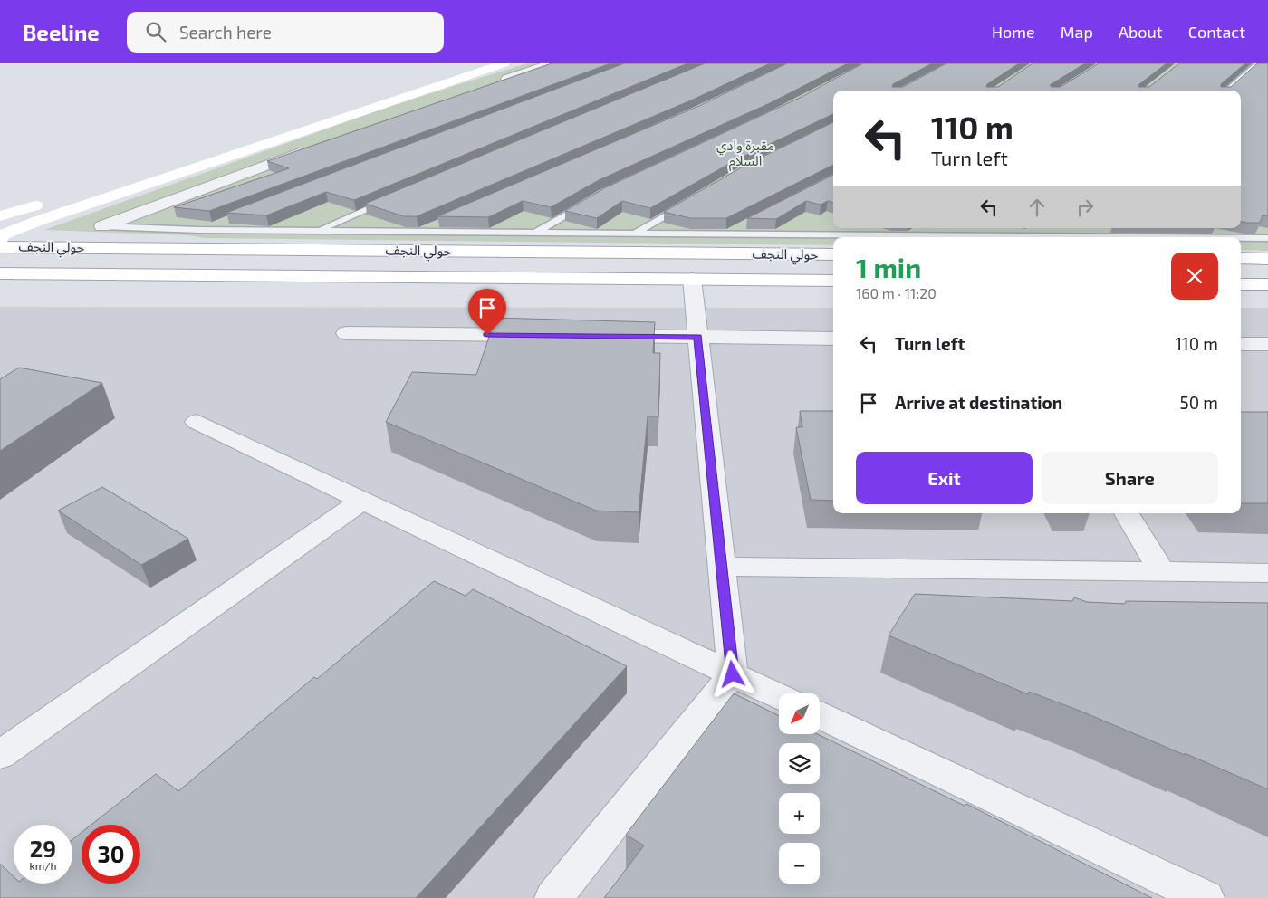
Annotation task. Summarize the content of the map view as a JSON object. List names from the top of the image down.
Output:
{
  "streets": {
    "main road": ["حولي النجف"]
  },
  "parks": ["مقبرة وادي السلام"],
  "north": "bottom left",
  "page": {
    "header": "Beeline",
    "search": "Search here",
    "nav": [
      "Home",
      "Map",
      "About",
      "Contact"
    ],
    "turn": ["110 m", "Turn left"],
    "heading": ["1 min", "160 m · 11:20"],
    "list": [
      {
        "name": "Turn left",
        "value": "110 m"
      },
      {
        "name": "Arrive at destination",
        "value": "50 m"
      }
    ],
    "buttons": ["Exit", "Share"],
    "map_buttons": ["+", "−"],
    "speed": "29 km/h",
    "limit": "30"
  }
}
